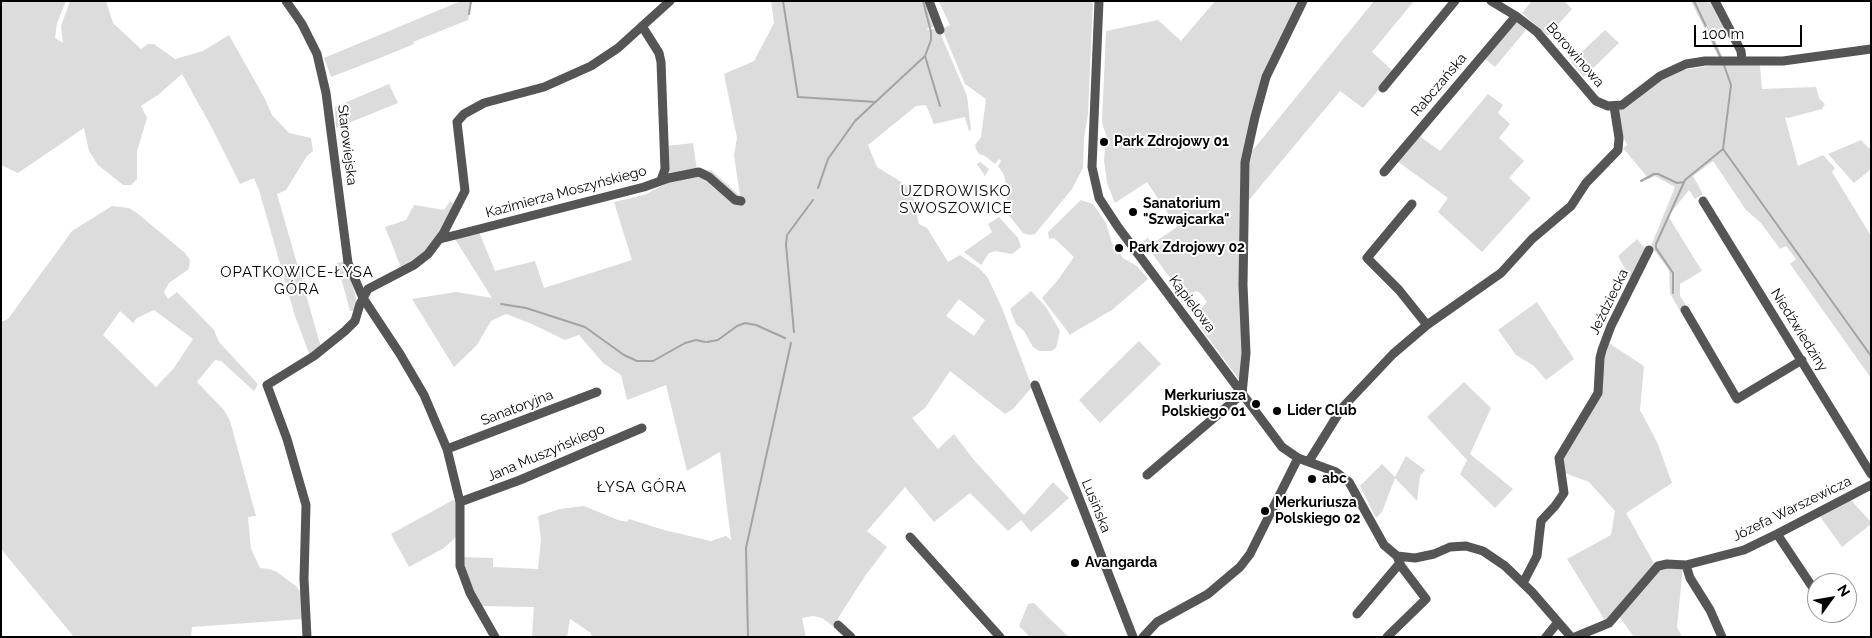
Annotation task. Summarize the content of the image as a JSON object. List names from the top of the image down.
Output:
{
  "streets": {
    "street": [
      "Borowinowa",
      "Rabczańska",
      "Starowiejska",
      "Kazimierza Moszyńskiego",
      "Jeździecka",
      "Kąpielowa",
      "Niedźwiedziny",
      "Sanatoryjna",
      "Jana Muszyńskiego",
      "Lusińska",
      "Józefa Warszewicza"
    ]
  },
  "crossings": [
    ["Borowinowa", "Rabczańska"],
    ["Starowiejska", "Sanatoryjna"],
    ["Starowiejska", "Jana Muszyńskiego"]
  ],
  "districts": ["UZDROWISKO SWOSZOWICE", "OPATKOWICE-ŁYSA GÓRA", "ŁYSA GÓRA"],
  "places": [
    "Park Zdrojowy 01",
    "Sanatorium \"Szwajcarka\"",
    "Park Zdrojowy 02",
    "Merkuriusza Polskiego 01",
    "Lider Club",
    "abc",
    "Merkuriusza Polskiego 02",
    "Avangarda"
  ],
  "scale_bar": "100 m",
  "north": "top right"
}
